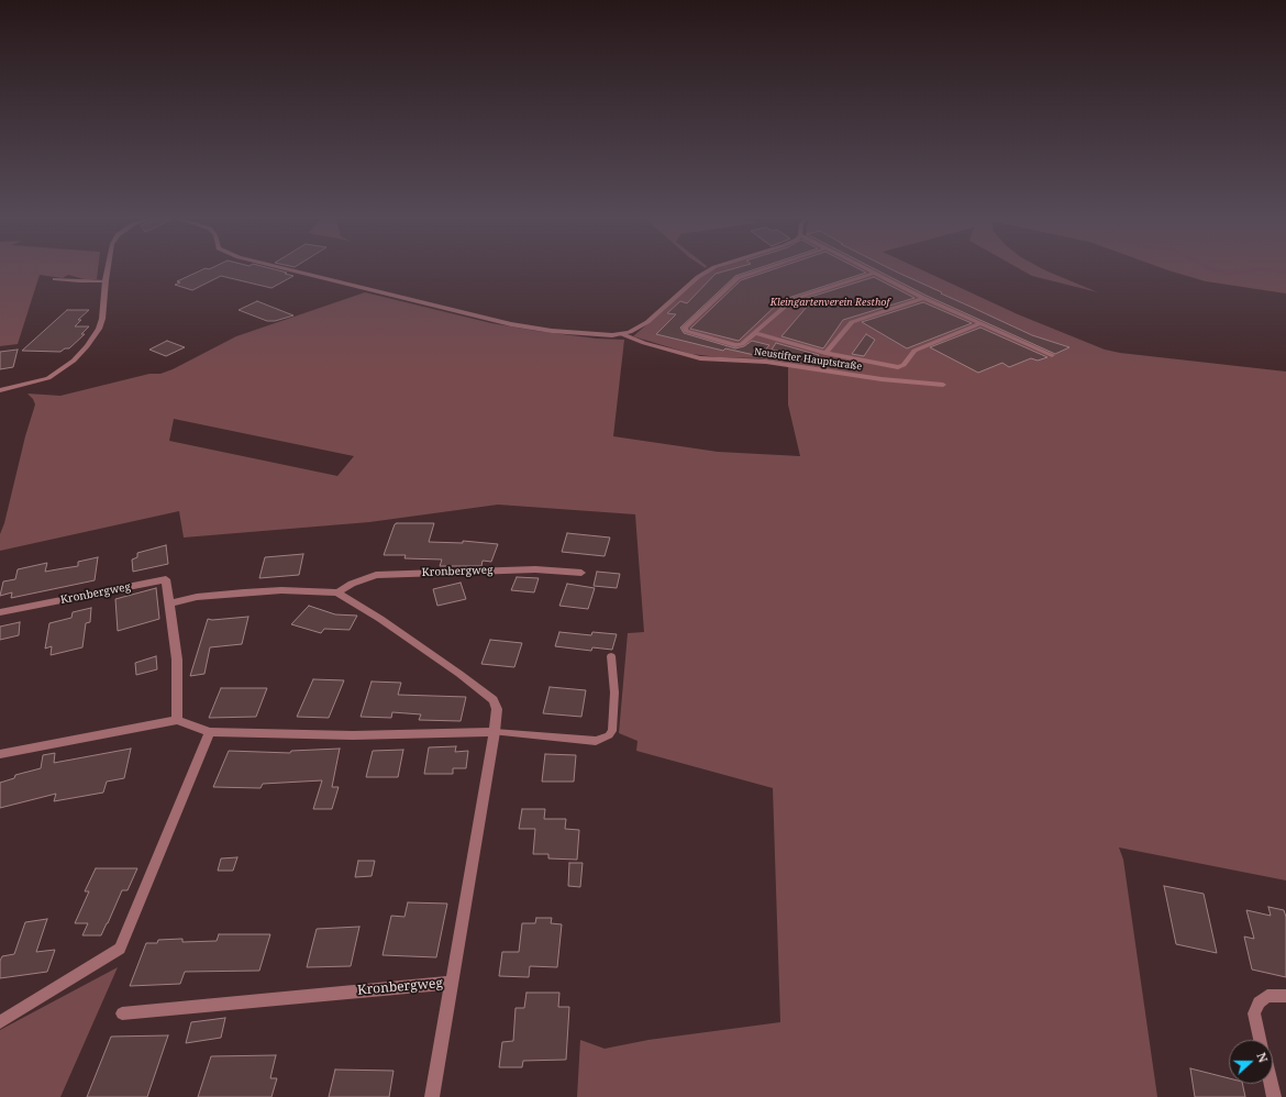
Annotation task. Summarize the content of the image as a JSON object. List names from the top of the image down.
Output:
{
  "streets": {
    "street": ["Neustifter Hauptstraße", "Kronbergweg"]
  },
  "parks": ["Kleingartenverein Resthof"],
  "north": "right"
}
